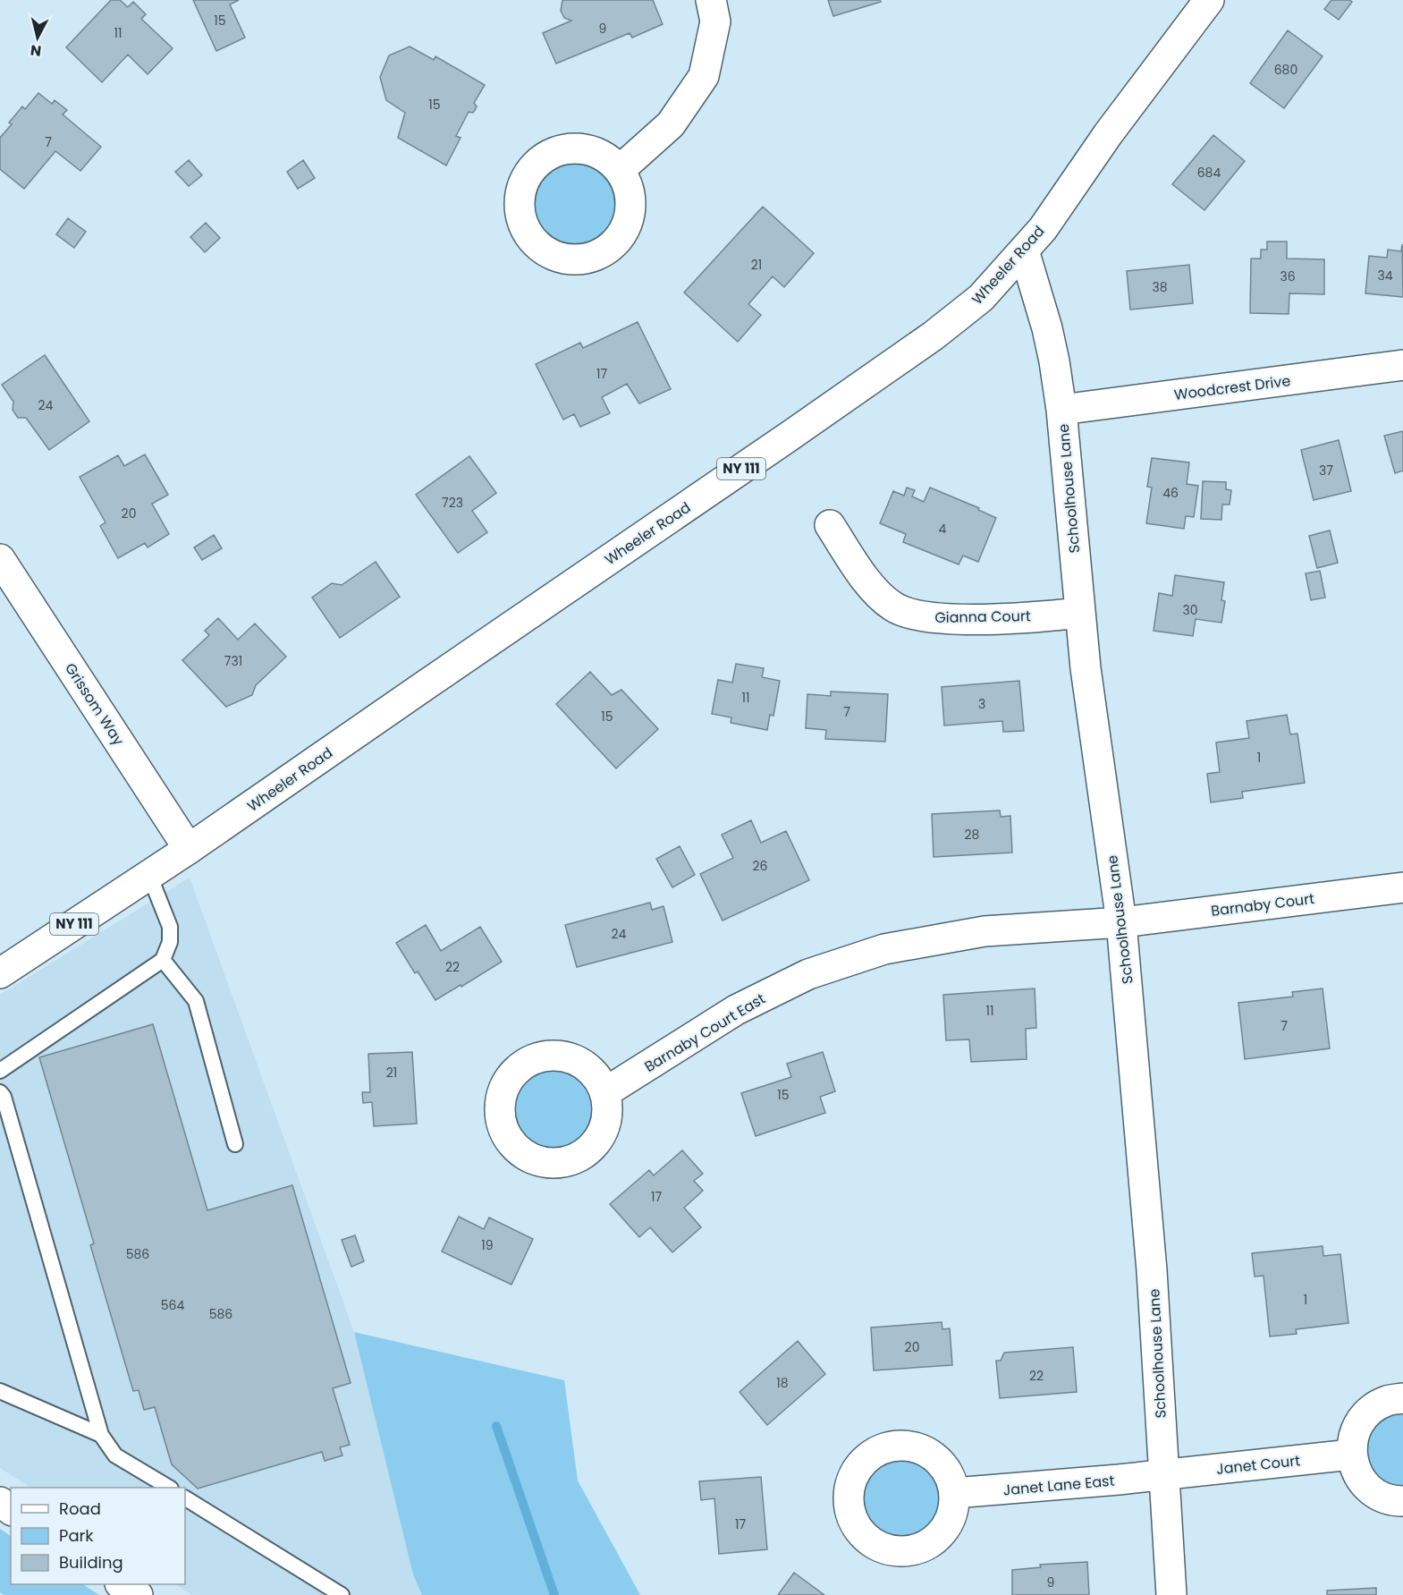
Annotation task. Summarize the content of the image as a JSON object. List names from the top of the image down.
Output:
{
  "streets": {
    "main road": [
      "Wheeler Road",
      "Woodcrest Drive",
      "NY 111",
      "Schoolhouse Lane",
      "Gianna Court",
      "Grissom Way",
      "Barnaby Court",
      "Barnaby Court East",
      "Janet Court",
      "Janet Lane East"
    ]
  },
  "crossings": [
    ["Wheeler Road", "Schoolhouse Lane"],
    ["Wheeler Road", "Grissom Way"],
    ["Woodcrest Drive", "Schoolhouse Lane"],
    ["Schoolhouse Lane", "Gianna Court"],
    ["Schoolhouse Lane", "Barnaby Court"],
    ["Schoolhouse Lane", "Barnaby Court East"],
    ["Schoolhouse Lane", "Janet Court"],
    ["Schoolhouse Lane", "Janet Lane East"],
    ["Barnaby Court", "Barnaby Court East"],
    ["Janet Court", "Janet Lane East"]
  ],
  "house_numbers": [
    "15",
    "9",
    "11",
    "680",
    "15",
    "7",
    "684",
    "21",
    "34",
    "36",
    "38",
    "17",
    "24",
    "37",
    "46",
    "723",
    "20",
    "4",
    "30",
    "731",
    "11",
    "3",
    "7",
    "15",
    "1",
    "28",
    "26",
    "24",
    "22",
    "11",
    "7",
    "21",
    "15",
    "17",
    "19",
    "586",
    "1",
    "564",
    "586",
    "20",
    "22",
    "18",
    "17",
    "9"
  ],
  "legend": ["Road", "Park", "Building"],
  "north": "bottom"
}
